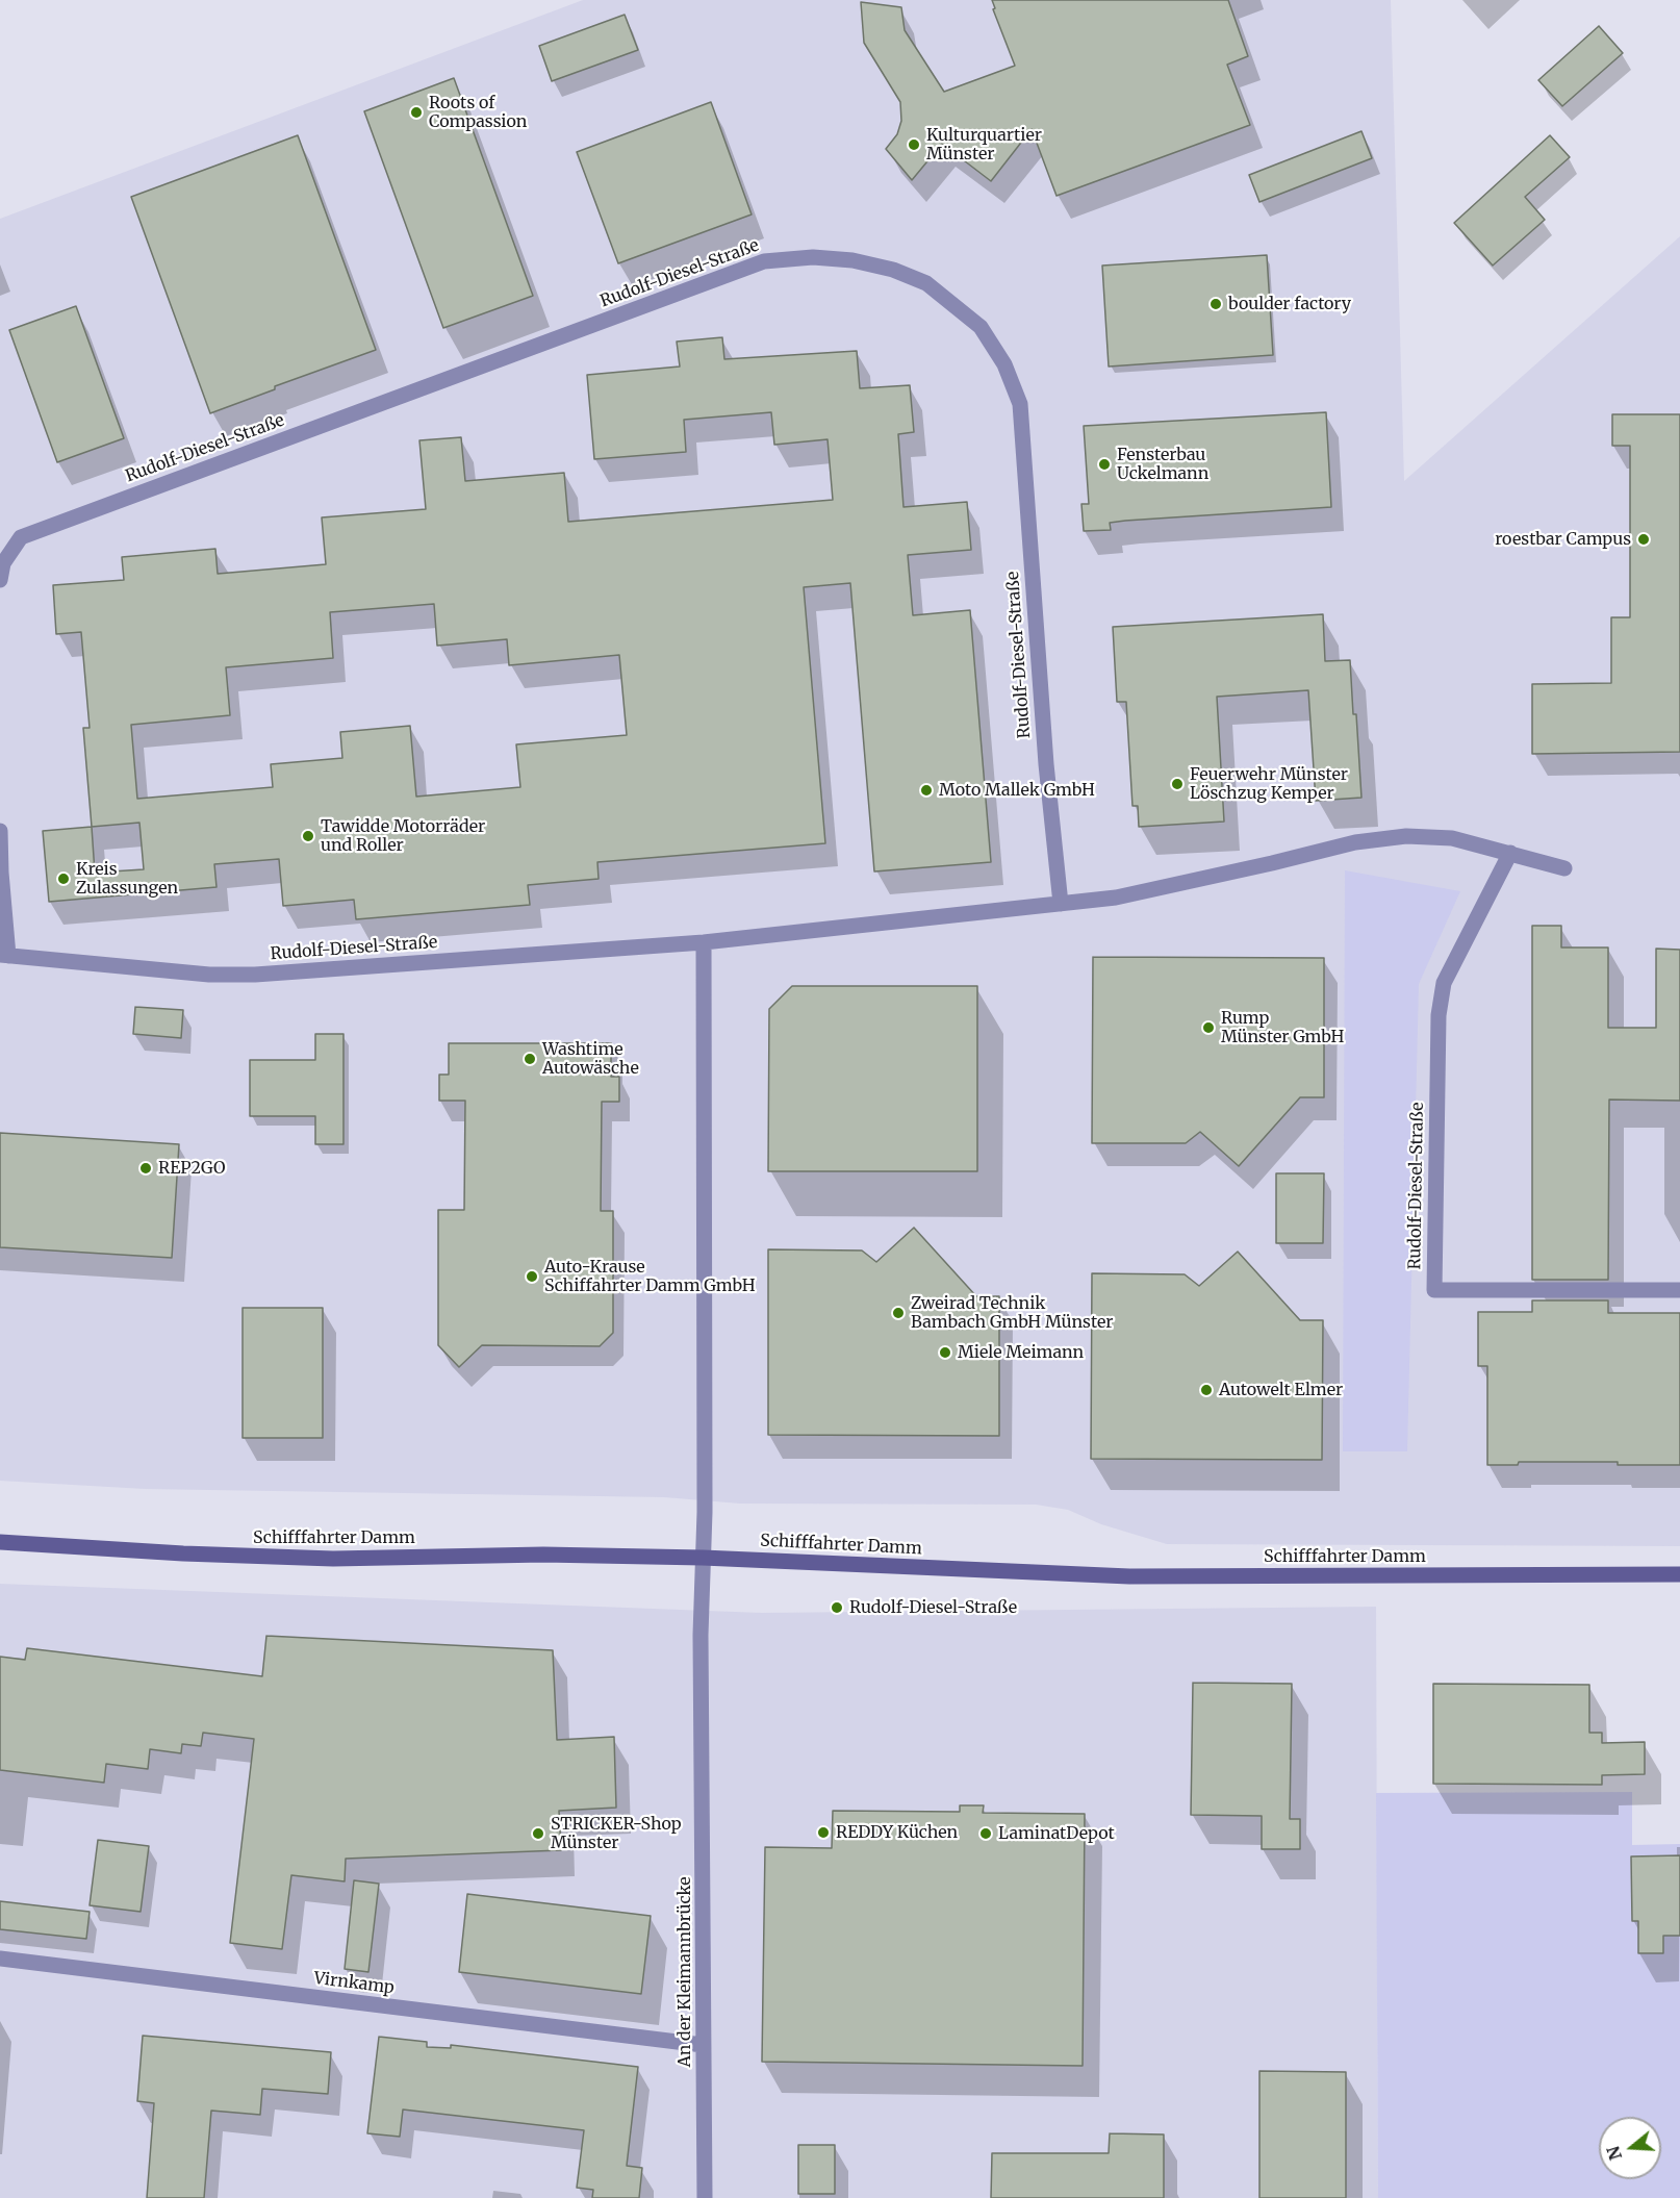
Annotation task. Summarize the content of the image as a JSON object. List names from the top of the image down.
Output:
{
  "streets": {
    "main road": ["Schifffahrter Damm"],
    "street": ["Rudolf-Diesel-Straße", "An der Kleimannbrücke", "Virnkamp"]
  },
  "crossings": [
    ["Schifffahrter Damm", "An der Kleimannbrücke"],
    ["An der Kleimannbrücke", "Virnkamp"]
  ],
  "places": [
    "Roots of Compassion",
    "Kulturquartier Münster",
    "boulder factory",
    "Fensterbau Uckelmann",
    "roestbar Campus",
    "Feuerwehr Münster Löschzug Kemper",
    "Moto Mallek GmbH",
    "Tawidde Motorräder und Roller",
    "Kreis Zulassungen",
    "Rump Münster GmbH",
    "Washtime Autowäsche",
    "REP2GO",
    "Auto-Krause Schiffahrter Damm GmbH",
    "Zweirad Technik Bambach GmbH Münster",
    "Miele Meimann",
    "Autowelt Elmer",
    "Rudolf-Diesel-Straße",
    "REDDY Küchen",
    "STRICKER-Shop Münster",
    "LaminatDepot"
  ],
  "north": "left"
}
